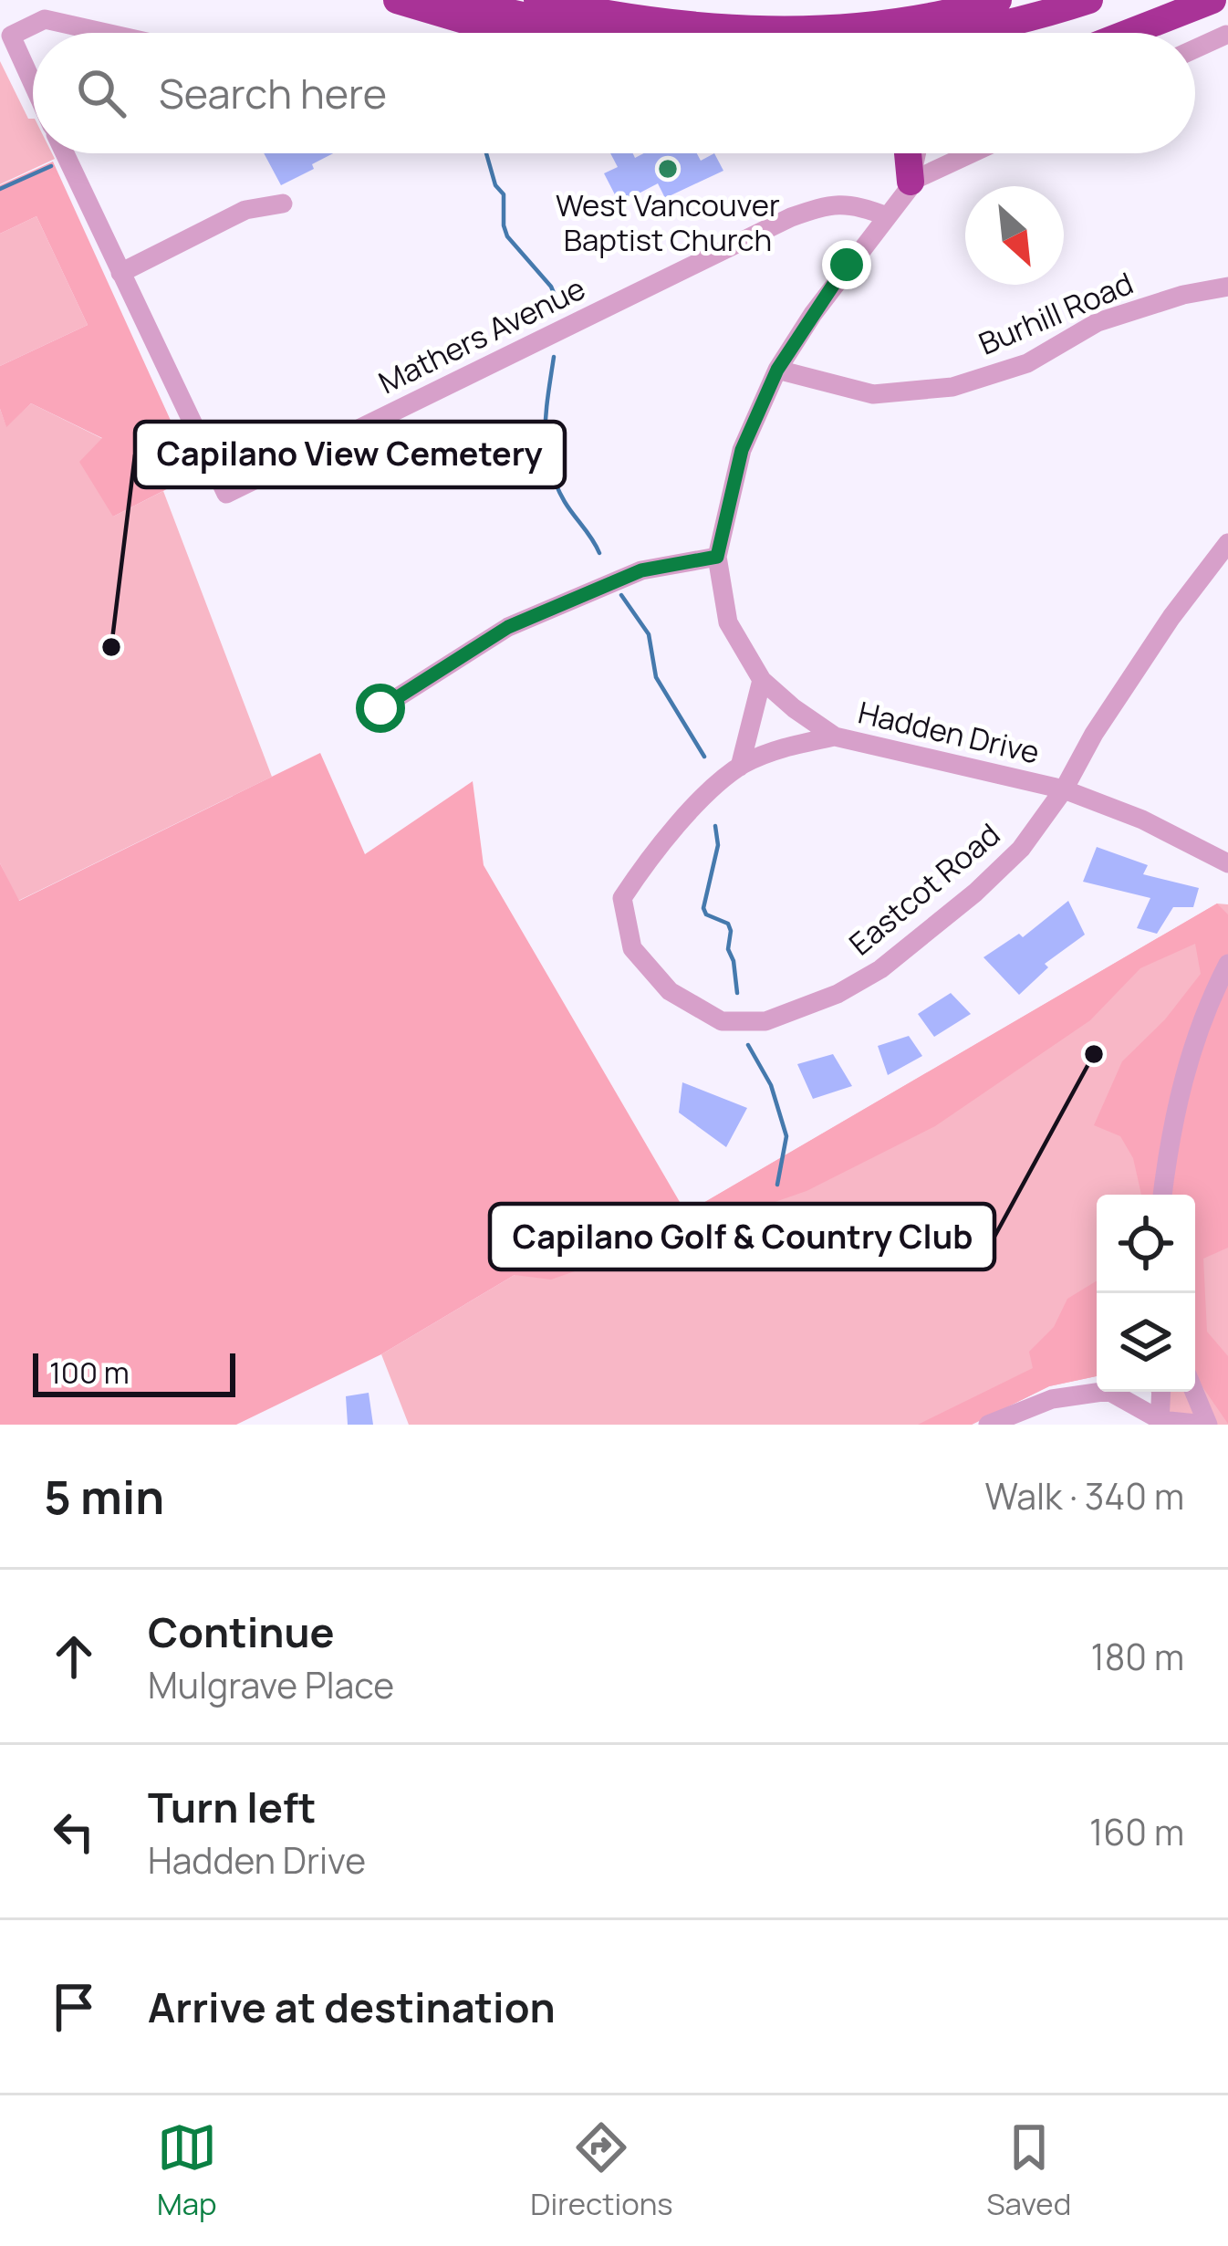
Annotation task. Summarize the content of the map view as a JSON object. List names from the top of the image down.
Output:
{
  "streets": {
    "street": [
      "Burhill Road",
      "Mathers Avenue",
      "Hadden Drive",
      "Eastcot Road"
    ]
  },
  "crossings": [
    ["Burhill Road", "Hadden Drive"],
    ["Mathers Avenue", "Hadden Drive"],
    ["Hadden Drive", "Eastcot Road"]
  ],
  "places": ["West Vancouver Baptist Church", "Capilano View Cemetery", "Capilano Golf & Country Club"],
  "scale_bar": "100 m",
  "north": "bottom right",
  "page": {
    "search": "Search here",
    "scale": "100 m",
    "heading": ["5 min", "Walk · 340 m"],
    "list": [
      ["Continue", "Mulgrave Place", "180 m"],
      ["Turn left", "Hadden Drive", "160 m"],
      "Arrive at destination"
    ],
    "nav": ["Map", "Directions", "Saved"]
  }
}
